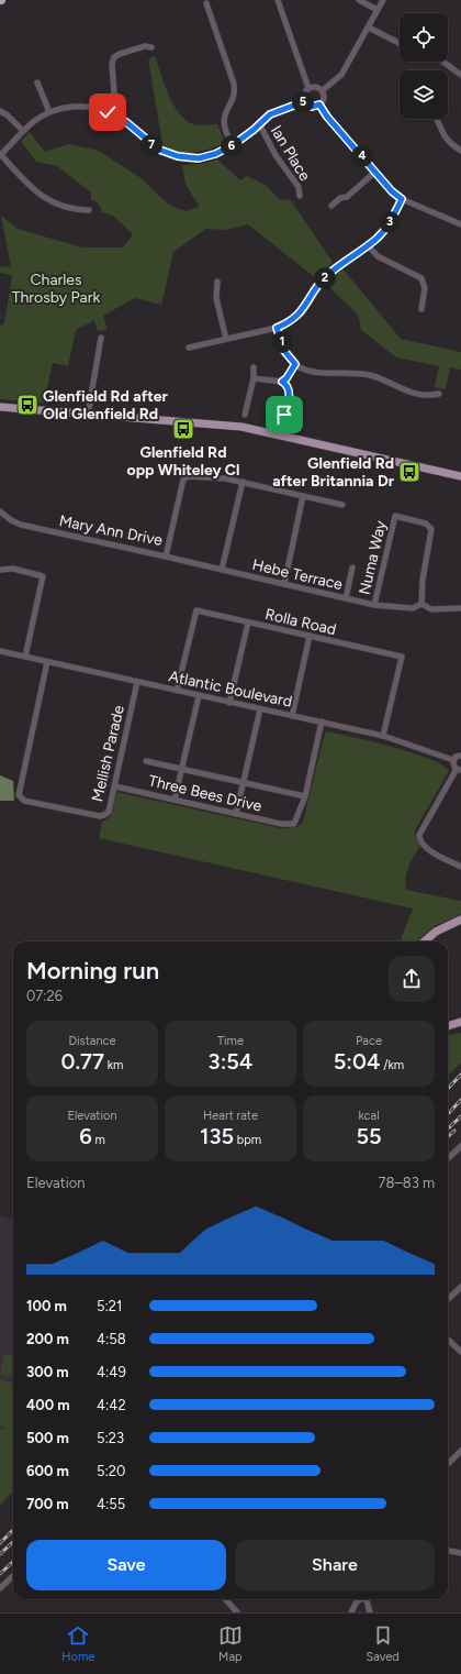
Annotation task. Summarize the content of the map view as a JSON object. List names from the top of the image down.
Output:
{
  "streets": {
    "street": [
      "Ian Place",
      "Mary Ann Drive",
      "Numa Way",
      "Hebe Terrace",
      "Rolla Road",
      "Atlantic Boulevard",
      "Mellish Parade",
      "Three Bees Drive"
    ]
  },
  "crossings": [
    ["Mary Ann Drive", "Hebe Terrace"],
    ["Numa Way", "Hebe Terrace"],
    ["Rolla Road", "Atlantic Boulevard"],
    ["Atlantic Boulevard", "Mellish Parade"],
    ["Mellish Parade", "Three Bees Drive"]
  ],
  "parks": ["Charles Throsby Park"],
  "places": {
    "bus stop": ["Glenfield Rd after Old Glenfield Rd", "Glenfield Rd opp Whiteley Cl", "Glenfield Rd after Britannia Dr"]
  },
  "page": {
    "pins": [
      "5",
      "7",
      "6",
      "4",
      "3",
      "2",
      "1"
    ],
    "heading": ["Morning run", "07:26"],
    "stats": [
      ["Distance", "0.77 km"],
      ["Time", "3:54"],
      ["Pace", "5:04 /km"],
      ["Elevation", "6 m"],
      ["Heart rate", "135 bpm"],
      ["kcal", "55"]
    ],
    "chart": ["Elevation", "78–83 m"],
    "list": [
      {
        "name": "100 m",
        "note": "5:21"
      },
      {
        "name": "200 m",
        "note": "4:58"
      },
      {
        "name": "300 m",
        "note": "4:49"
      },
      {
        "name": "400 m",
        "note": "4:42"
      },
      {
        "name": "500 m",
        "note": "5:23"
      },
      {
        "name": "600 m",
        "note": "5:20"
      },
      {
        "name": "700 m",
        "note": "4:55"
      }
    ],
    "buttons": ["Save", "Share"],
    "tabs": ["Home", "Map", "Saved"]
  }
}
